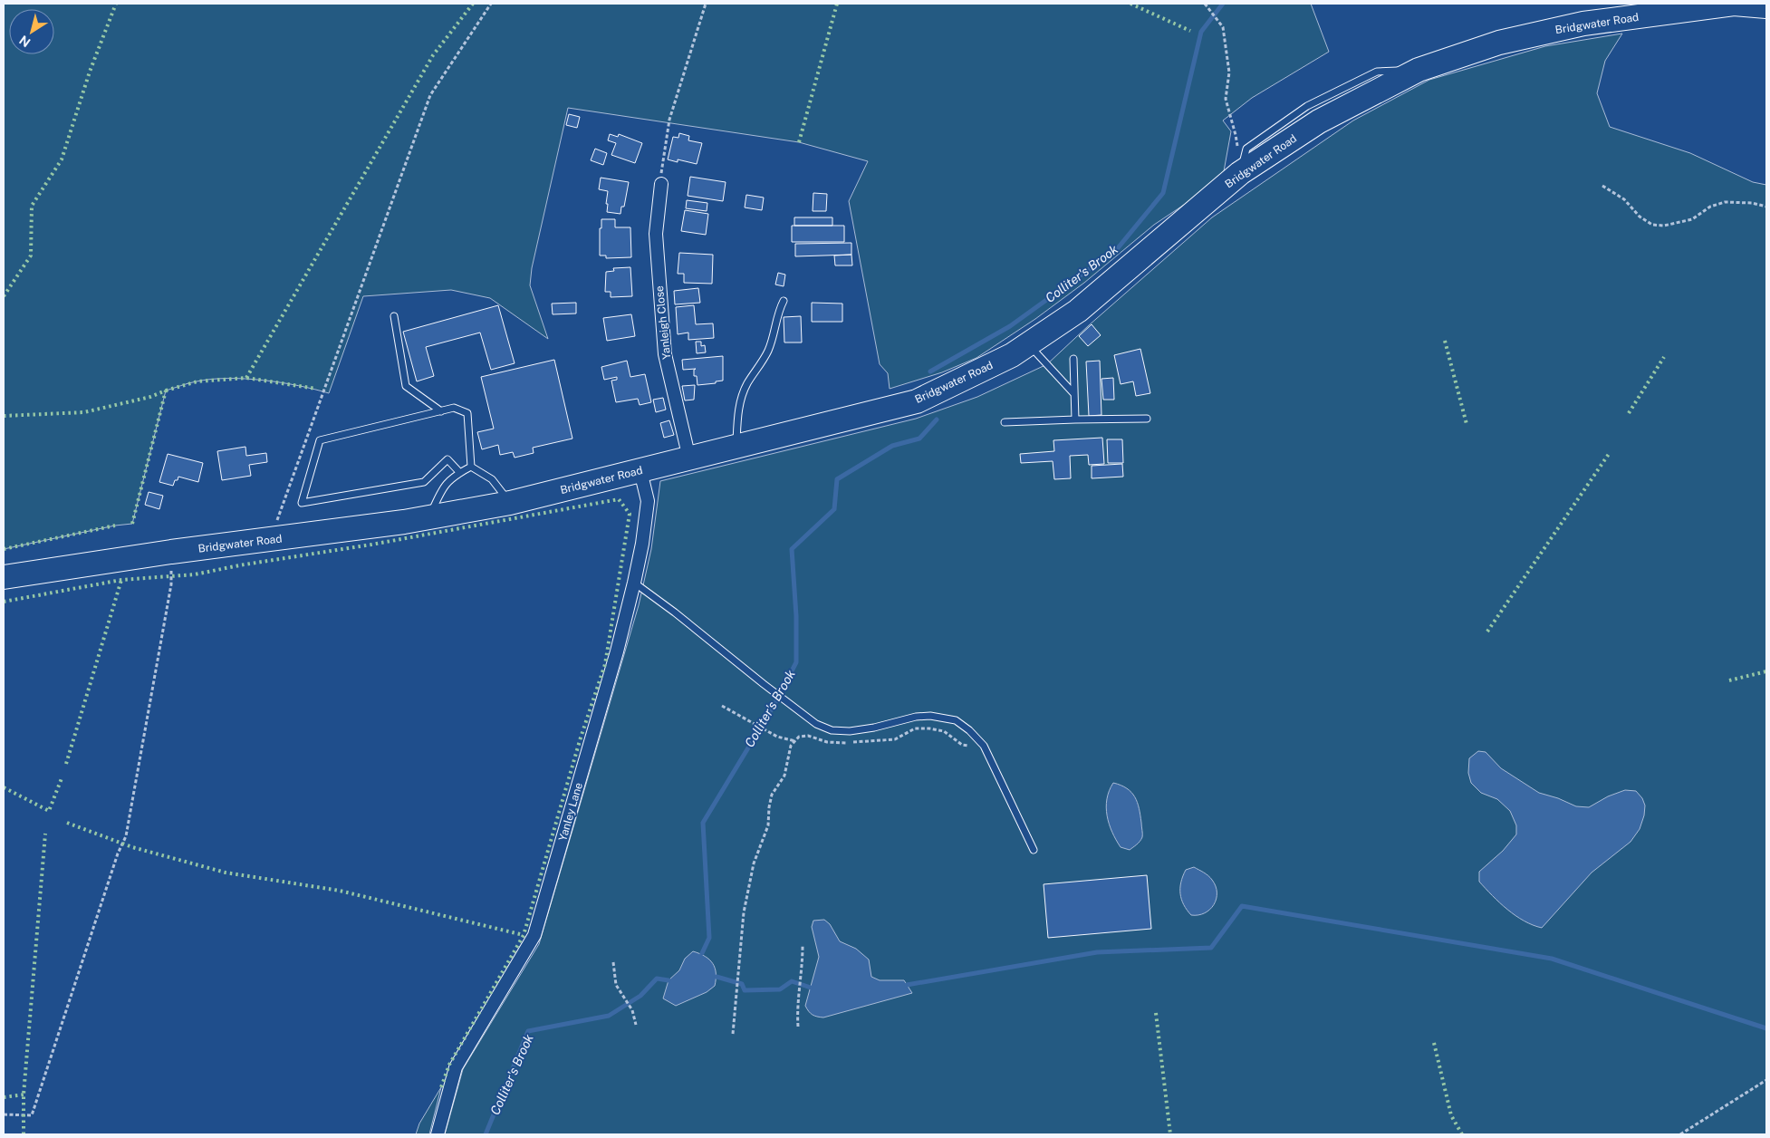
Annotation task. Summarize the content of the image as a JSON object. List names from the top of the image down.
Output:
{
  "streets": {
    "highway": ["Bridgwater Road"],
    "street": ["Yanleigh Close", "Yanley Lane"]
  },
  "crossings": [
    ["Bridgwater Road", "Yanleigh Close"],
    ["Bridgwater Road", "Yanley Lane"]
  ],
  "water": ["Colliter's Brook"],
  "north": "bottom left"
}
